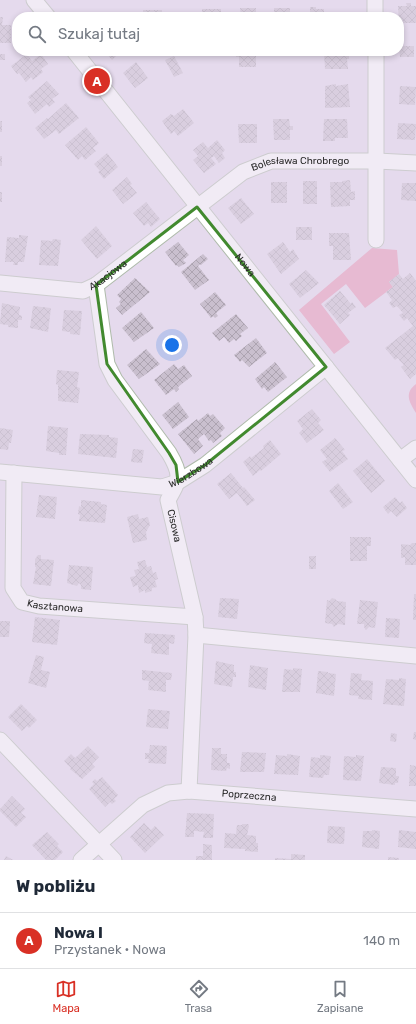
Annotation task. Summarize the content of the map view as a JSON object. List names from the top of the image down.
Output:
{
  "streets": {
    "street": [
      "Bolesława Chrobrego",
      "Nowa",
      "Akacjowa",
      "Wierzbowa",
      "Cisowa",
      "Kasztanowa",
      "Poprzeczna"
    ]
  },
  "crossings": [
    ["Bolesława Chrobrego", "Nowa"],
    ["Bolesława Chrobrego", "Akacjowa"],
    ["Nowa", "Akacjowa"],
    ["Nowa", "Wierzbowa"],
    ["Wierzbowa", "Cisowa"],
    ["Wierzbowa", "Kasztanowa"],
    ["Cisowa", "Kasztanowa"],
    ["Cisowa", "Poprzeczna"]
  ],
  "page": {
    "search": "Szukaj tutaj",
    "pins": "A",
    "heading": "W pobliżu",
    "list": [
      {
        "mark": "A",
        "name": "Nowa I",
        "note": "Przystanek · Nowa",
        "value": "140 m"
      }
    ],
    "nav": ["Mapa", "Trasa", "Zapisane"]
  }
}
